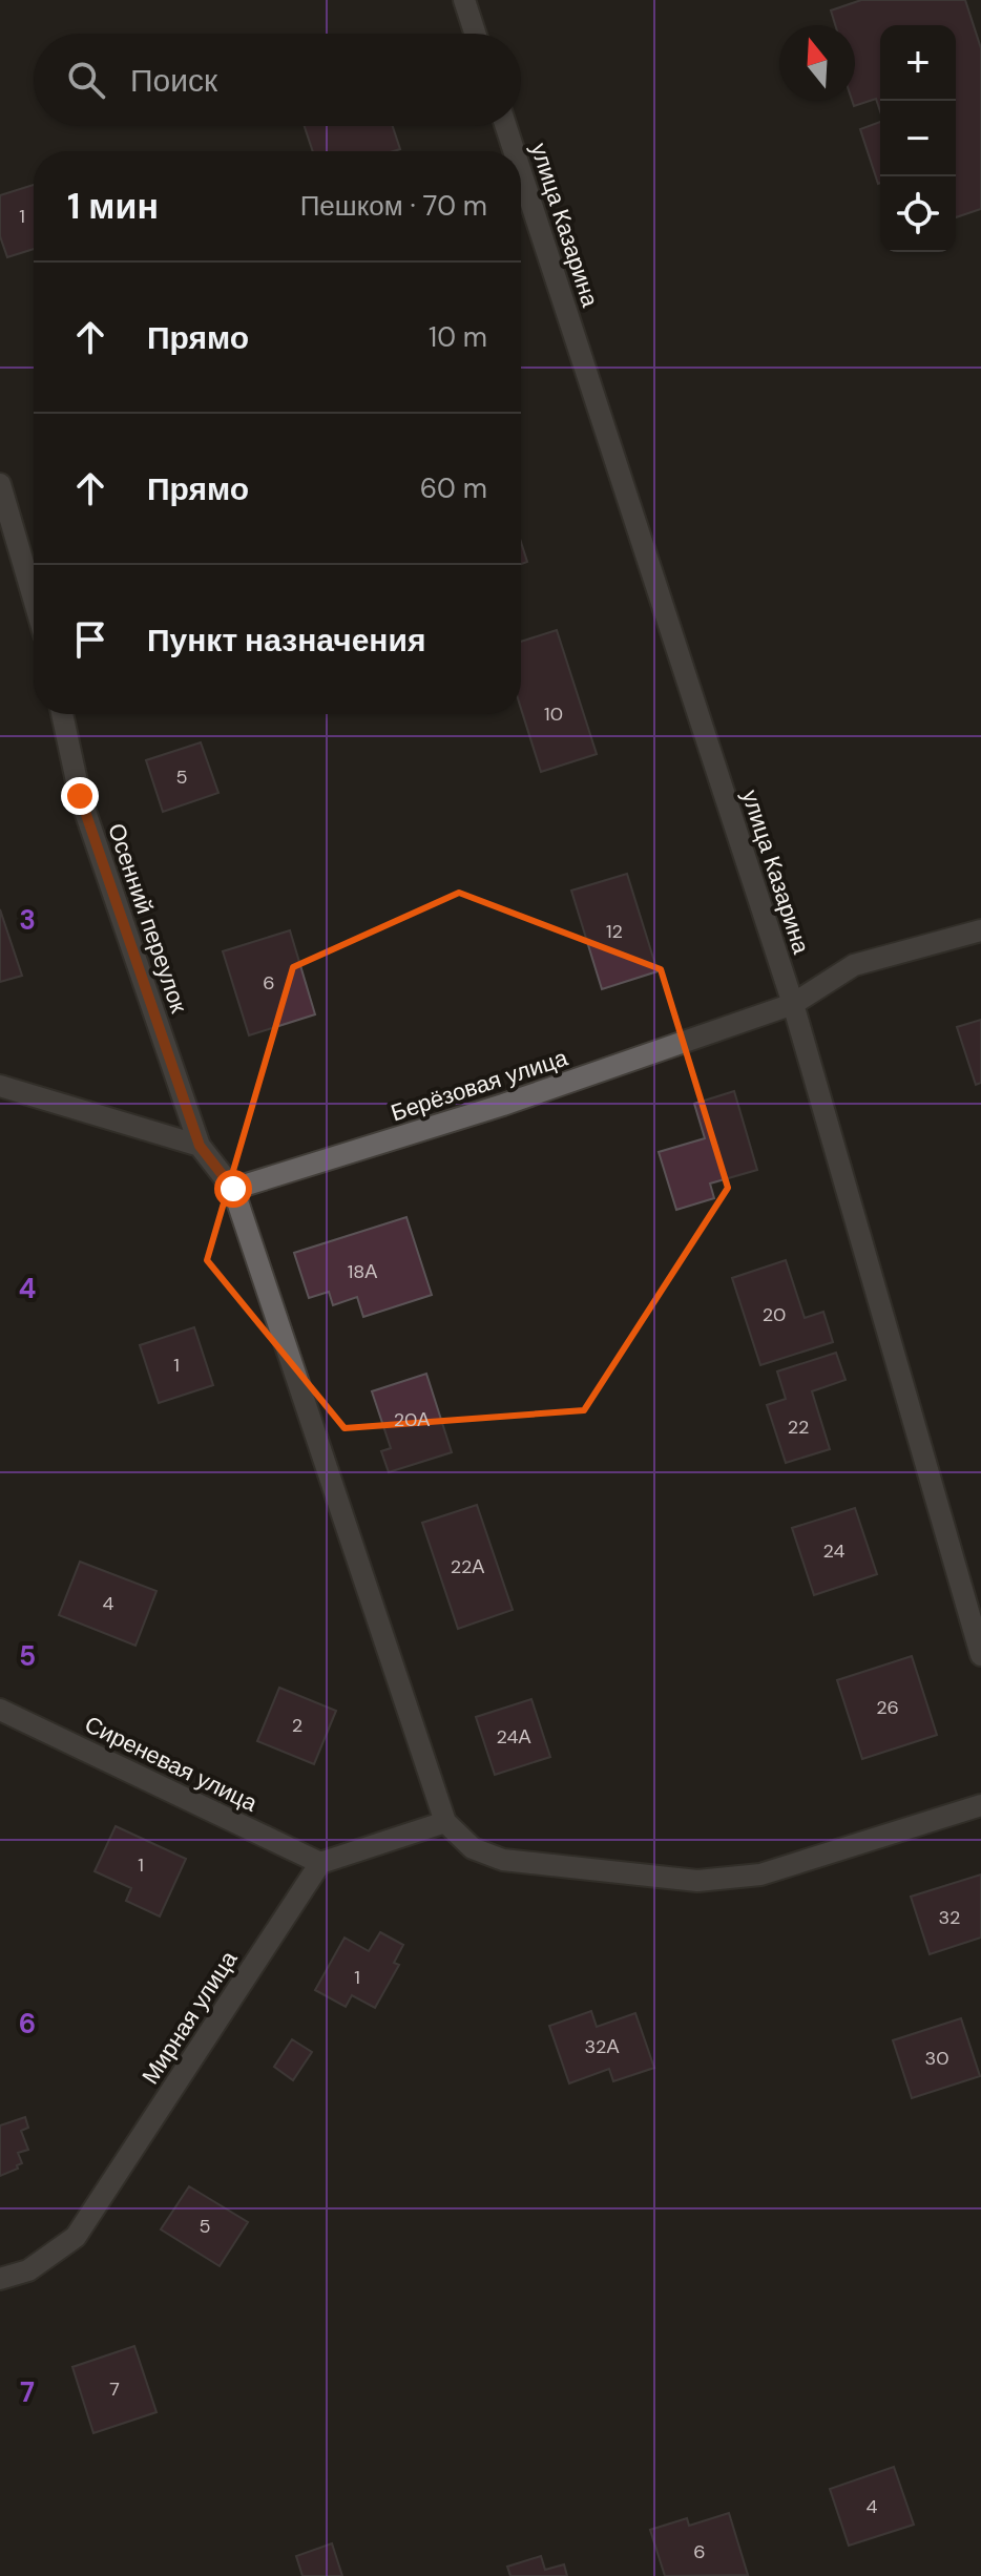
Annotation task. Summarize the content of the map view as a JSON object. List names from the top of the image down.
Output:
{
  "streets": {
    "street": [
      "улица Казарина",
      "Осенний переулок",
      "Берёзовая улица",
      "Сиреневая улица",
      "Мирная улица"
    ]
  },
  "crossings": [
    ["улица Казарина", "Берёзовая улица"],
    ["Сиреневая улица", "Мирная улица"]
  ],
  "house_numbers": [
    "1",
    "10",
    "5",
    "12",
    "6",
    "18А",
    "20",
    "1",
    "20А",
    "22",
    "24",
    "22А",
    "4",
    "26",
    "2",
    "24А",
    "1",
    "32",
    "1",
    "32А",
    "30",
    "5",
    "7",
    "4",
    "6"
  ],
  "north": "top",
  "page": {
    "map_buttons": ["+", "−"],
    "search": "Поиск",
    "heading": ["1 мин", "Пешком · 70 m"],
    "list": [
      ["Прямо", "10 m"],
      ["Прямо", "60 m"],
      "Пункт назначения"
    ]
  },
  "grid": {
    "rows": [
      "3",
      "4",
      "5",
      "6",
      "7"
    ]
  }
}
